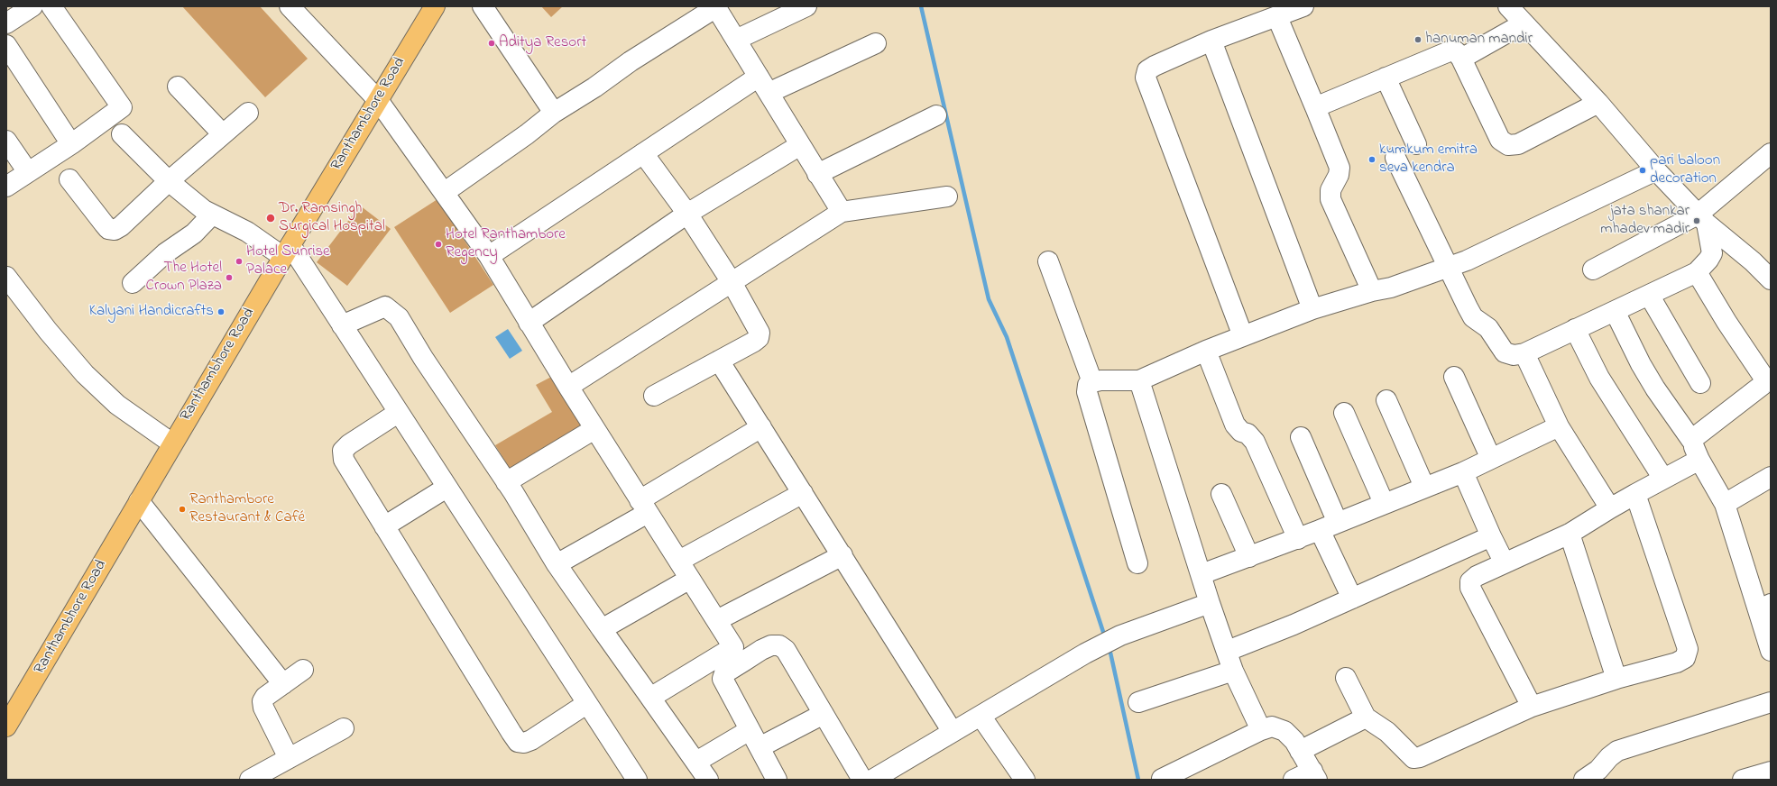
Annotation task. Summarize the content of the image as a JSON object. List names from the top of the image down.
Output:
{
  "streets": {
    "main road": ["Ranthambhore Road"]
  },
  "places": [
    "hanuman mandir",
    "Aditya Resort",
    "kumkum emitra seva kendra",
    "pari baloon decoration",
    "Dr. Ramsingh Surgical Hospital",
    "jata shankar mhadev madir",
    "Hotel Ranthambore Regency",
    "Hotel Sunrise Palace",
    "The Hotel Crown Plaza",
    "Kalyani Handicrafts",
    "Ranthambore Restaurant & Café"
  ]
}
